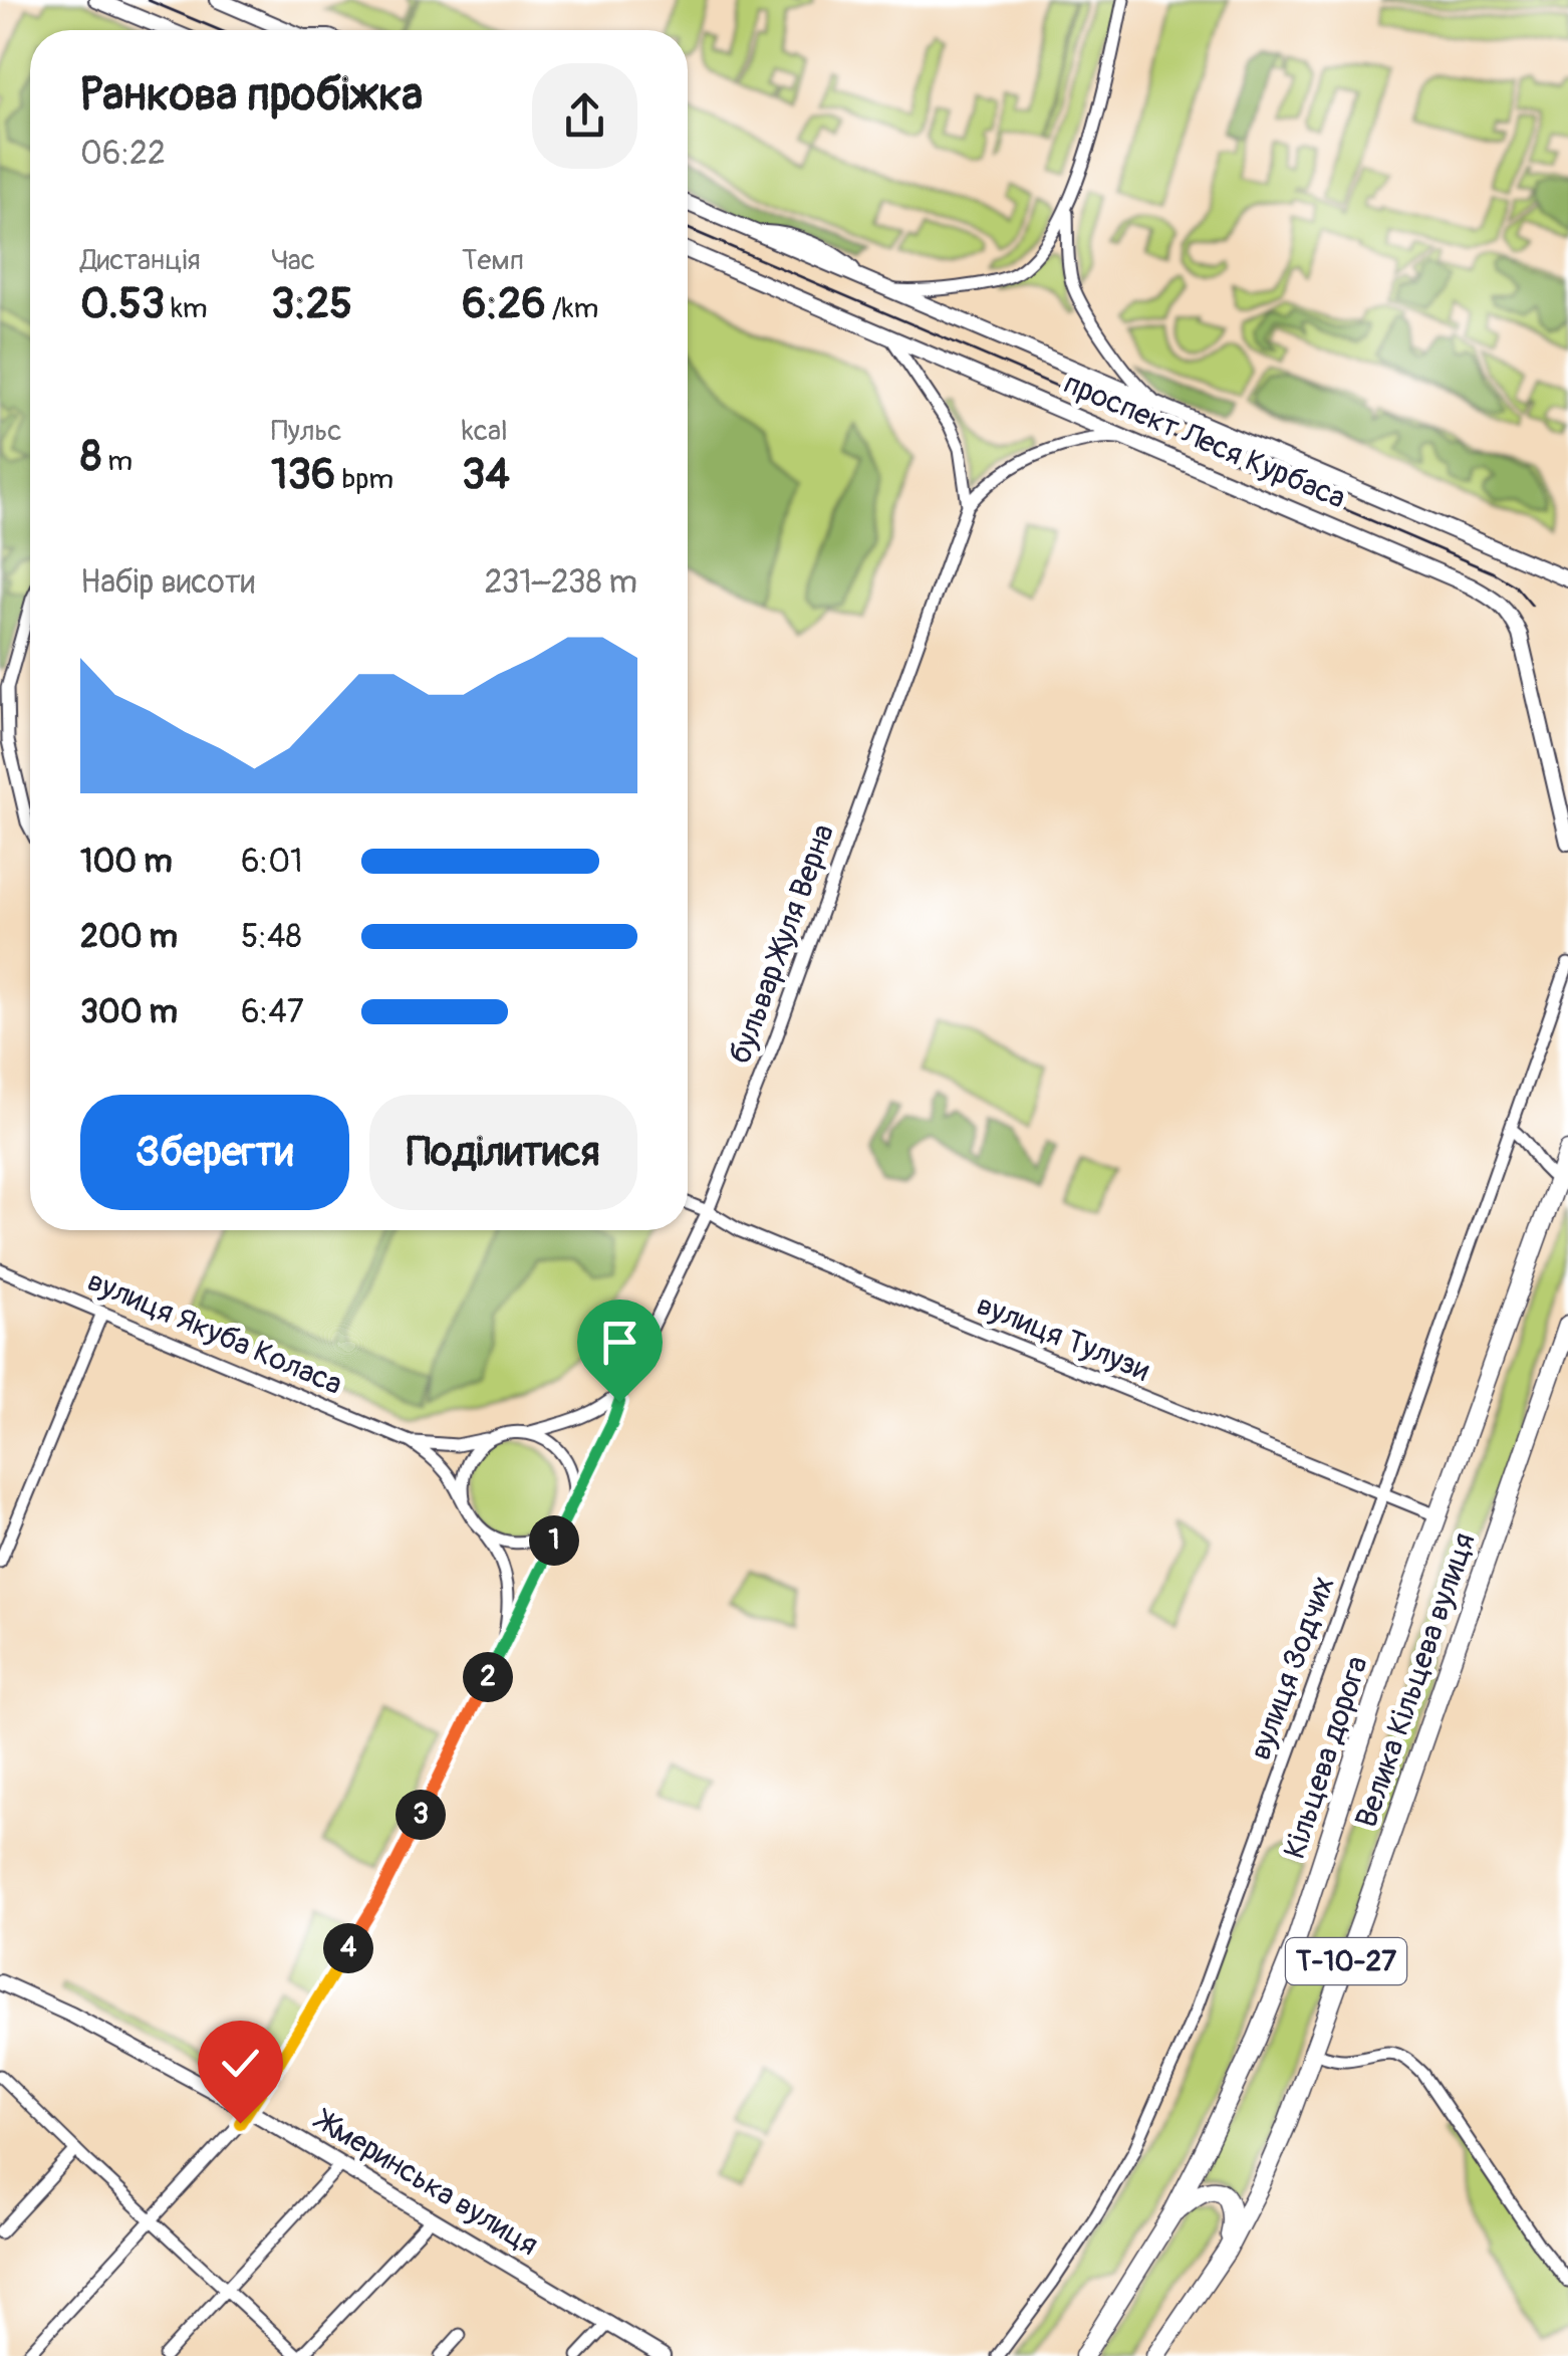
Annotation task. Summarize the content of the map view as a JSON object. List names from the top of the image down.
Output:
{
  "streets": {
    "highway": ["Велика Кільцева вулиця", "Кільцева дорога", "Т-10-27"],
    "main road": ["проспект Леся Курбаса", "Жмеринська вулиця"],
    "street": [
      "бульвар Жуля Верна",
      "вулиця Якуба Коласа",
      "вулиця Тулузи",
      "вулиця Зодчих"
    ]
  },
  "crossings": [
    ["проспект Леся Курбаса", "бульвар Жуля Верна"],
    ["бульвар Жуля Верна", "вулиця Якуба Коласа"],
    ["бульвар Жуля Верна", "вулиця Тулузи"],
    ["бульвар Жуля Верна", "Жмеринська вулиця"],
    ["вулиця Тулузи", "вулиця Зодчих"],
    ["вулиця Тулузи", "Кільцева дорога"]
  ],
  "page": {
    "heading": ["Ранкова пробіжка", "06:22"],
    "stats": [
      ["Дистанція", "0.53 km"],
      ["Час", "3:25"],
      ["Темп", "6:26 /km"],
      ["8 m"],
      ["Пульс", "136 bpm"],
      ["kcal", "34"]
    ],
    "chart": ["Набір висоти", "231–238 m"],
    "list": [
      {
        "name": "100 m",
        "note": "6:01"
      },
      {
        "name": "200 m",
        "note": "5:48"
      },
      {
        "name": "300 m",
        "note": "6:47"
      }
    ],
    "buttons": ["Зберегти", "Поділитися"],
    "pins": [
      "1",
      "2",
      "3",
      "4"
    ]
  }
}
